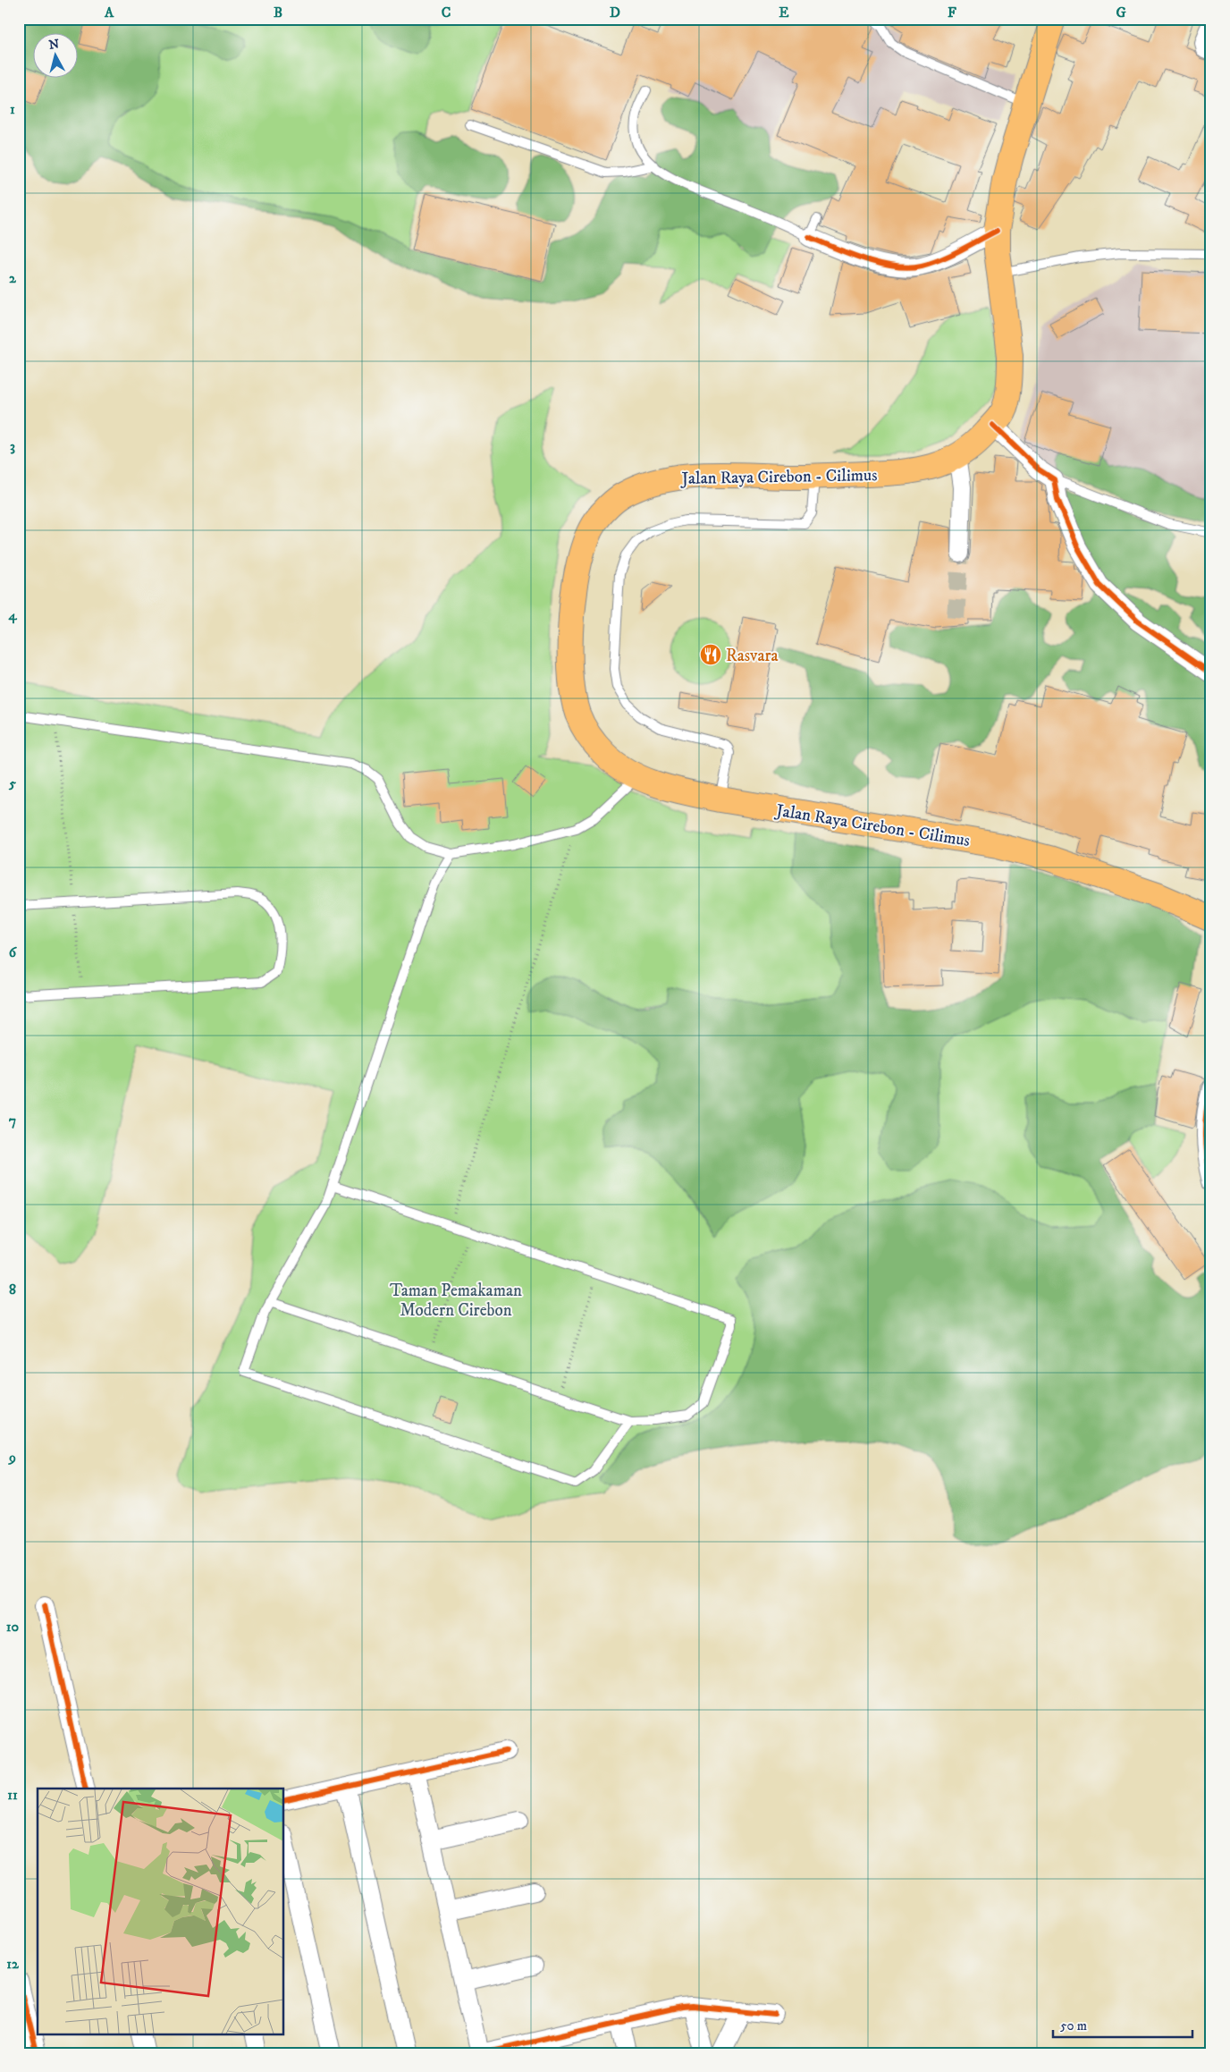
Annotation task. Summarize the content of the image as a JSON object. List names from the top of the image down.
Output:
{
  "streets": {
    "highway": ["Jalan Raya Cirebon - Cilimus"]
  },
  "parks": ["Taman Pemakaman Modern Cirebon"],
  "places": {
    "restaurant": ["Rasvara"]
  },
  "scale_bar": "50 m",
  "north": "top",
  "grid": {
    "columns": [
      "A",
      "B",
      "C",
      "D",
      "E",
      "F",
      "G"
    ],
    "rows": [
      "1",
      "2",
      "3",
      "4",
      "5",
      "6",
      "7",
      "8",
      "9",
      "10",
      "11",
      "12"
    ]
  }
}
